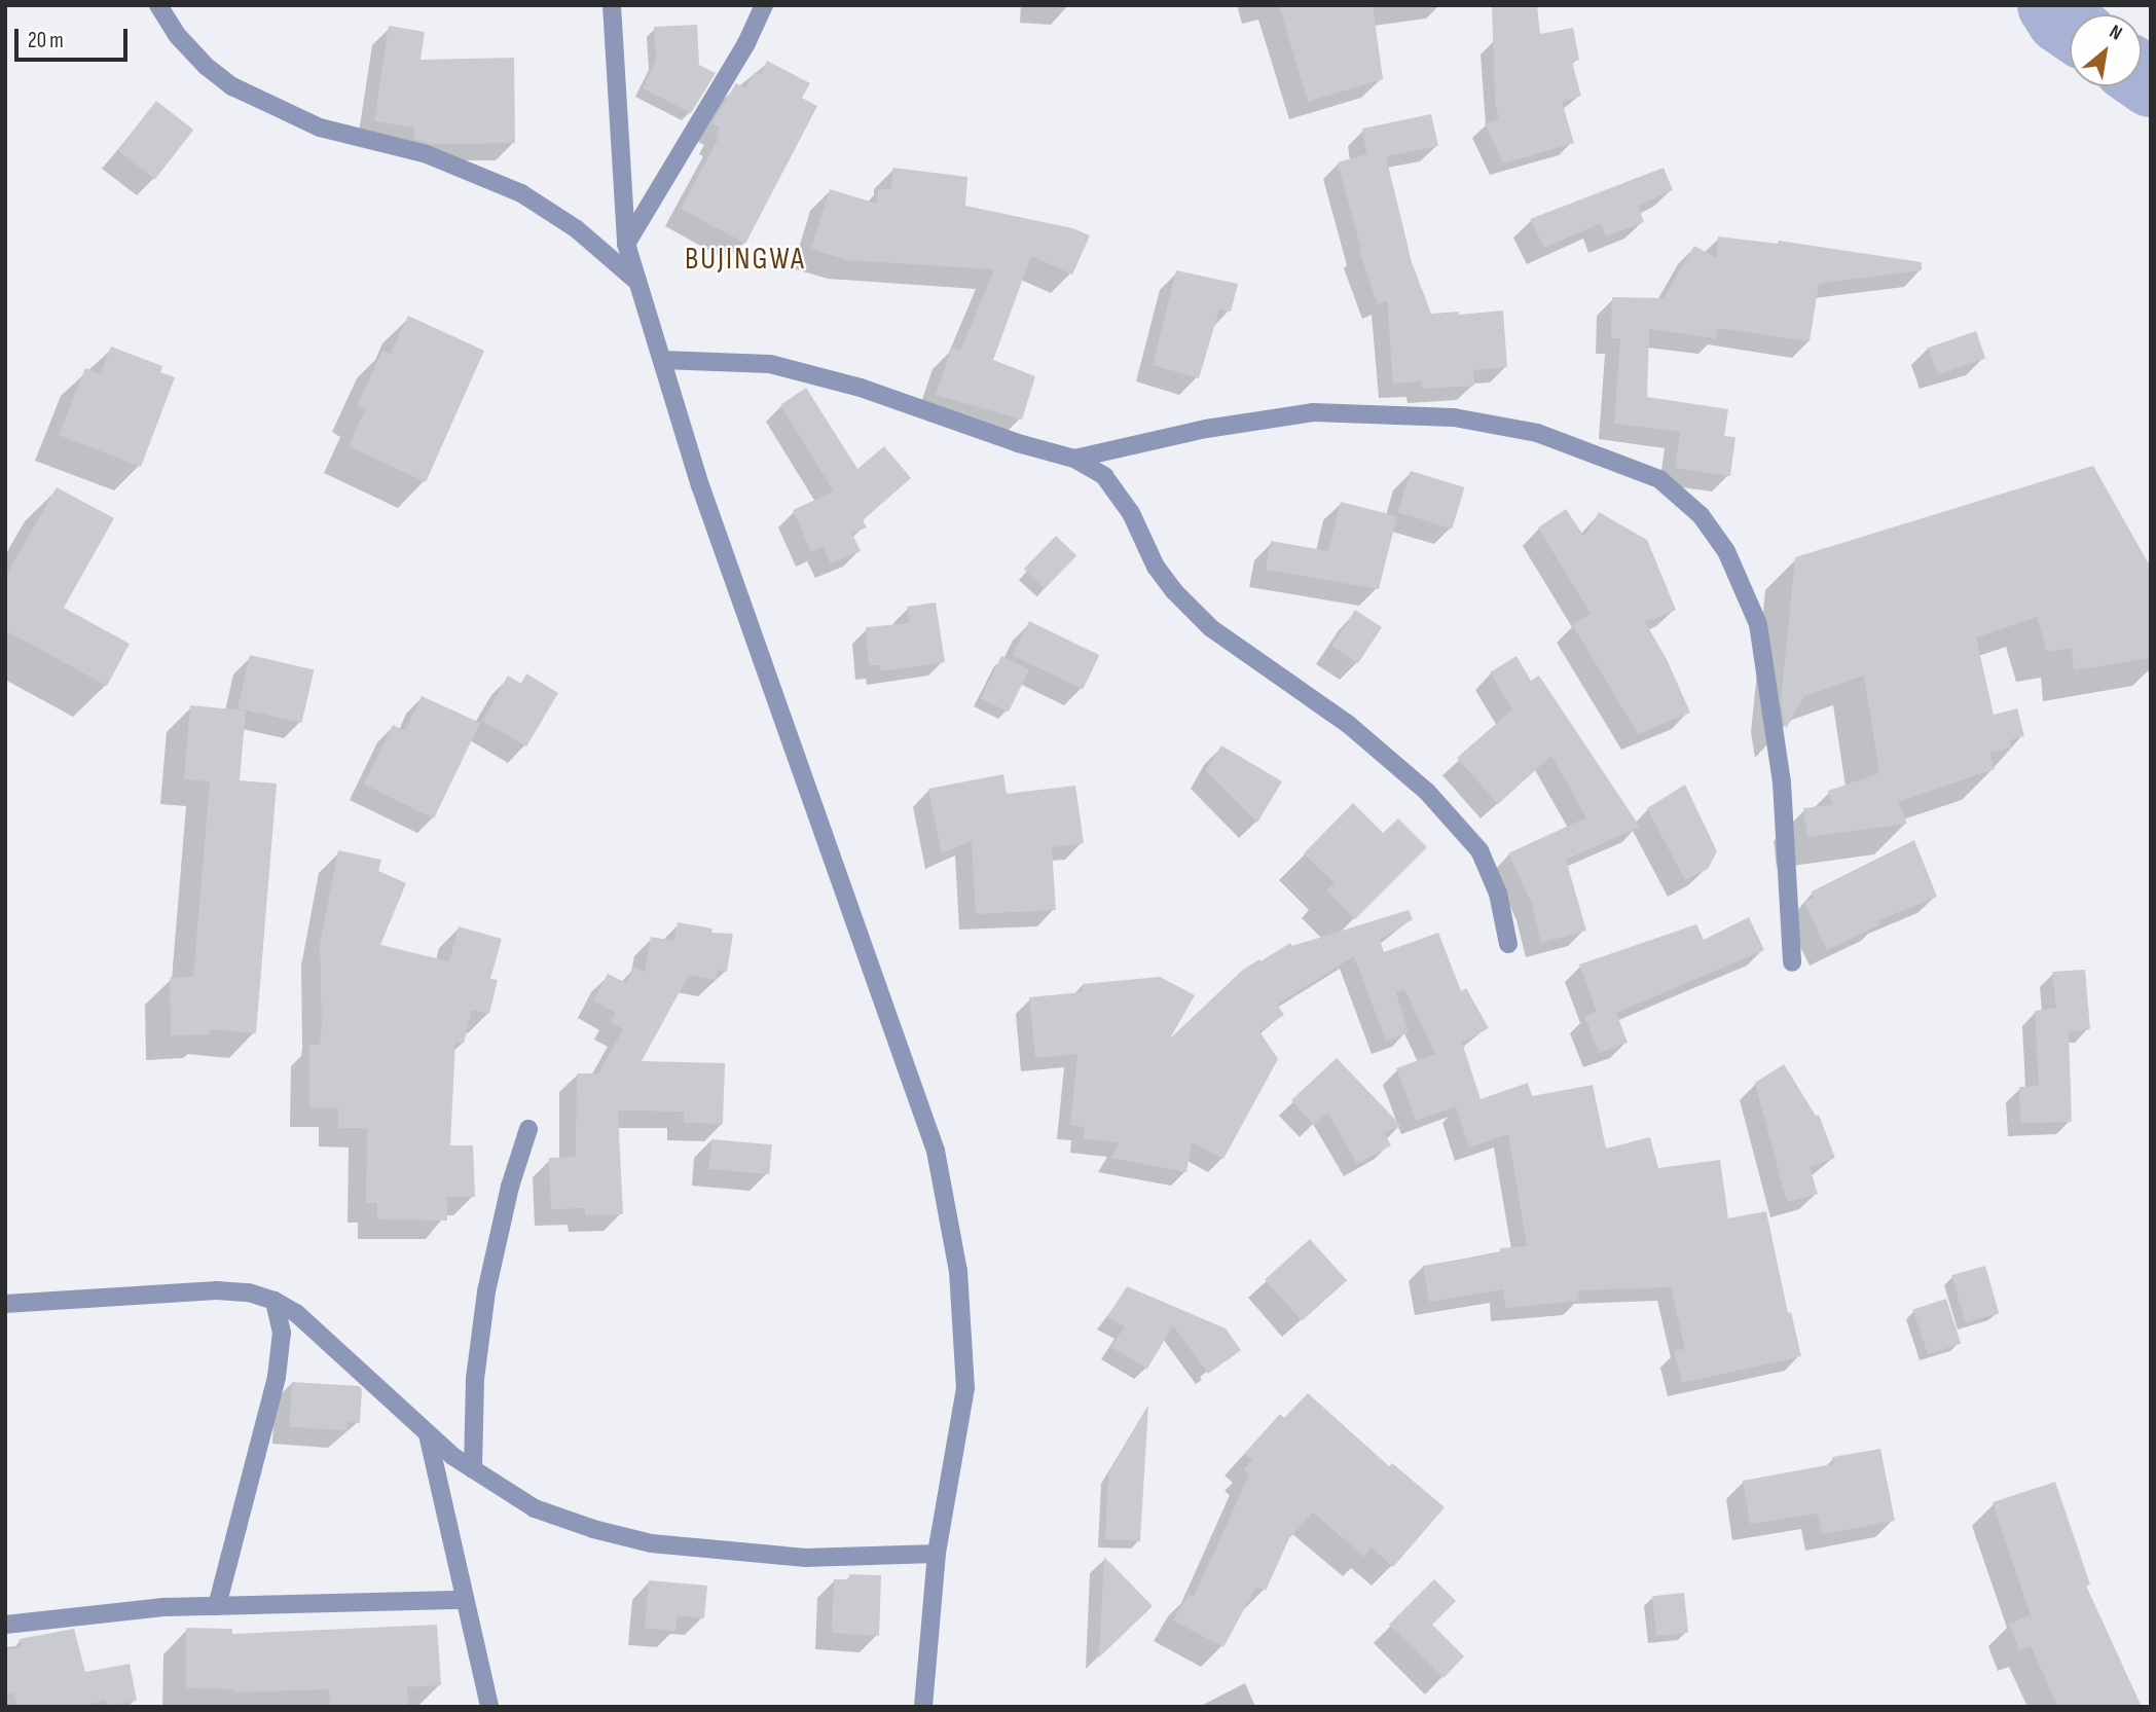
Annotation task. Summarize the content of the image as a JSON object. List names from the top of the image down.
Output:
{
  "districts": ["BUJINGWA"],
  "scale_bar": "20 m",
  "north": "top right"
}
